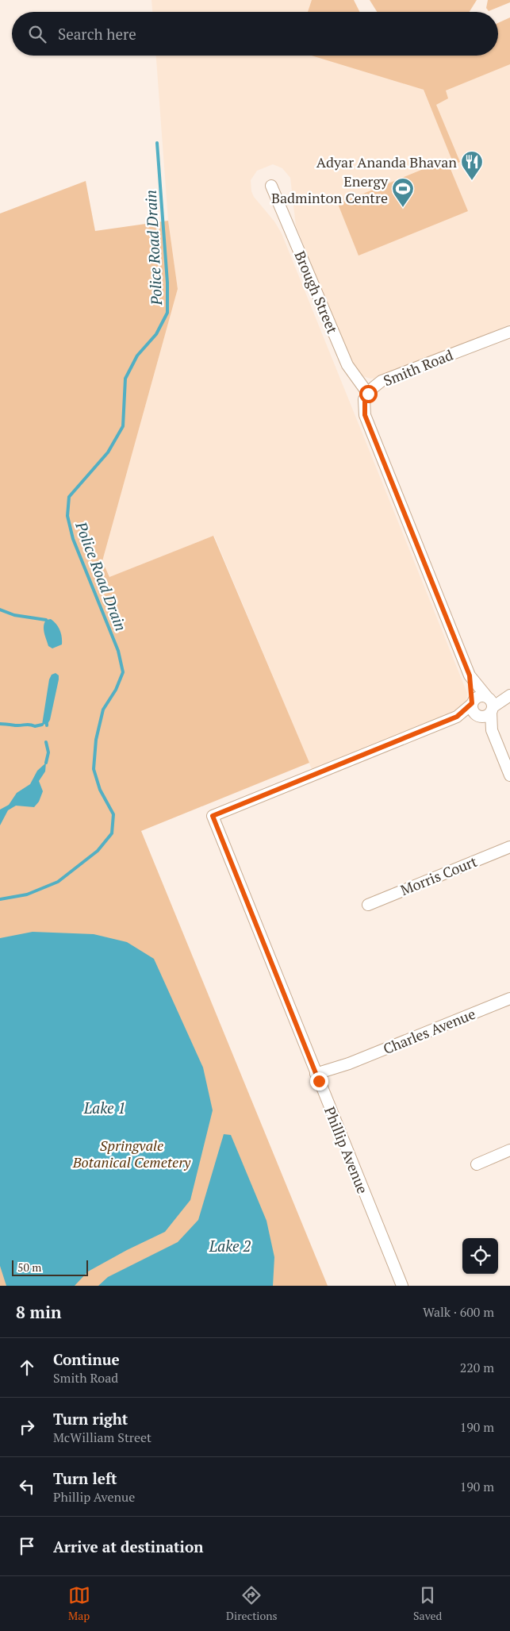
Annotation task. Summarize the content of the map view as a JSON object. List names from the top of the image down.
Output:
{
  "streets": {
    "street": [
      "Brough Street",
      "Smith Road",
      "Morris Court",
      "Charles Avenue",
      "Phillip Avenue"
    ]
  },
  "crossings": [
    ["Brough Street", "Smith Road"],
    ["Charles Avenue", "Phillip Avenue"]
  ],
  "water": ["Police Road Drain", "Lake 1", "Lake 2"],
  "parks": ["Springvale Botanical Cemetery"],
  "places": {
    "restaurant": ["Adyar Ananda Bhavan"],
    "sports": ["Energy Badminton Centre"]
  },
  "scale_bar": "50 m",
  "page": {
    "search": "Search here",
    "scale": "50 m",
    "heading": ["8 min", "Walk · 600 m"],
    "list": [
      ["Continue", "Smith Road", "220 m"],
      ["Turn right", "McWilliam Street", "190 m"],
      ["Turn left", "Phillip Avenue", "190 m"],
      "Arrive at destination"
    ],
    "nav": ["Map", "Directions", "Saved"]
  }
}
